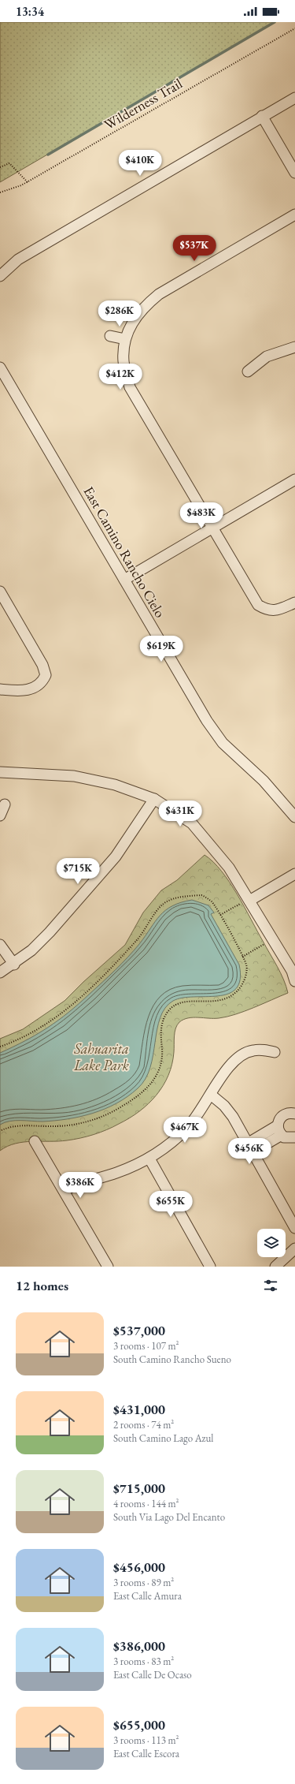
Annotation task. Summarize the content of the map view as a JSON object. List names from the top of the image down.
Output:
{
  "streets": {
    "street": ["East Camino Rancho Cielo"],
    "path": ["Wilderness Trail"]
  },
  "parks": ["Sahuarita Lake Park"],
  "page": {
    "status": "13:34",
    "price": [
      "$410K",
      "$537K",
      "$286K",
      "$412K",
      "$483K",
      "$619K",
      "$431K",
      "$715K",
      "$467K",
      "$456K",
      "$386K",
      "$655K"
    ],
    "heading": "12 homes",
    "list": [
      {
        "name": "$537,000",
        "note": "3 rooms · 107 m² · South Camino Rancho Sueno"
      },
      {
        "name": "$431,000",
        "note": "2 rooms · 74 m² · South Camino Lago Azul"
      },
      {
        "name": "$715,000",
        "note": "4 rooms · 144 m² · South Via Lago Del Encanto"
      },
      {
        "name": "$456,000",
        "note": "3 rooms · 89 m² · East Calle Amura"
      },
      {
        "name": "$386,000",
        "note": "3 rooms · 83 m² · East Calle De Ocaso"
      },
      {
        "name": "$655,000",
        "note": "3 rooms · 113 m² · East Calle Escora"
      }
    ]
  }
}
